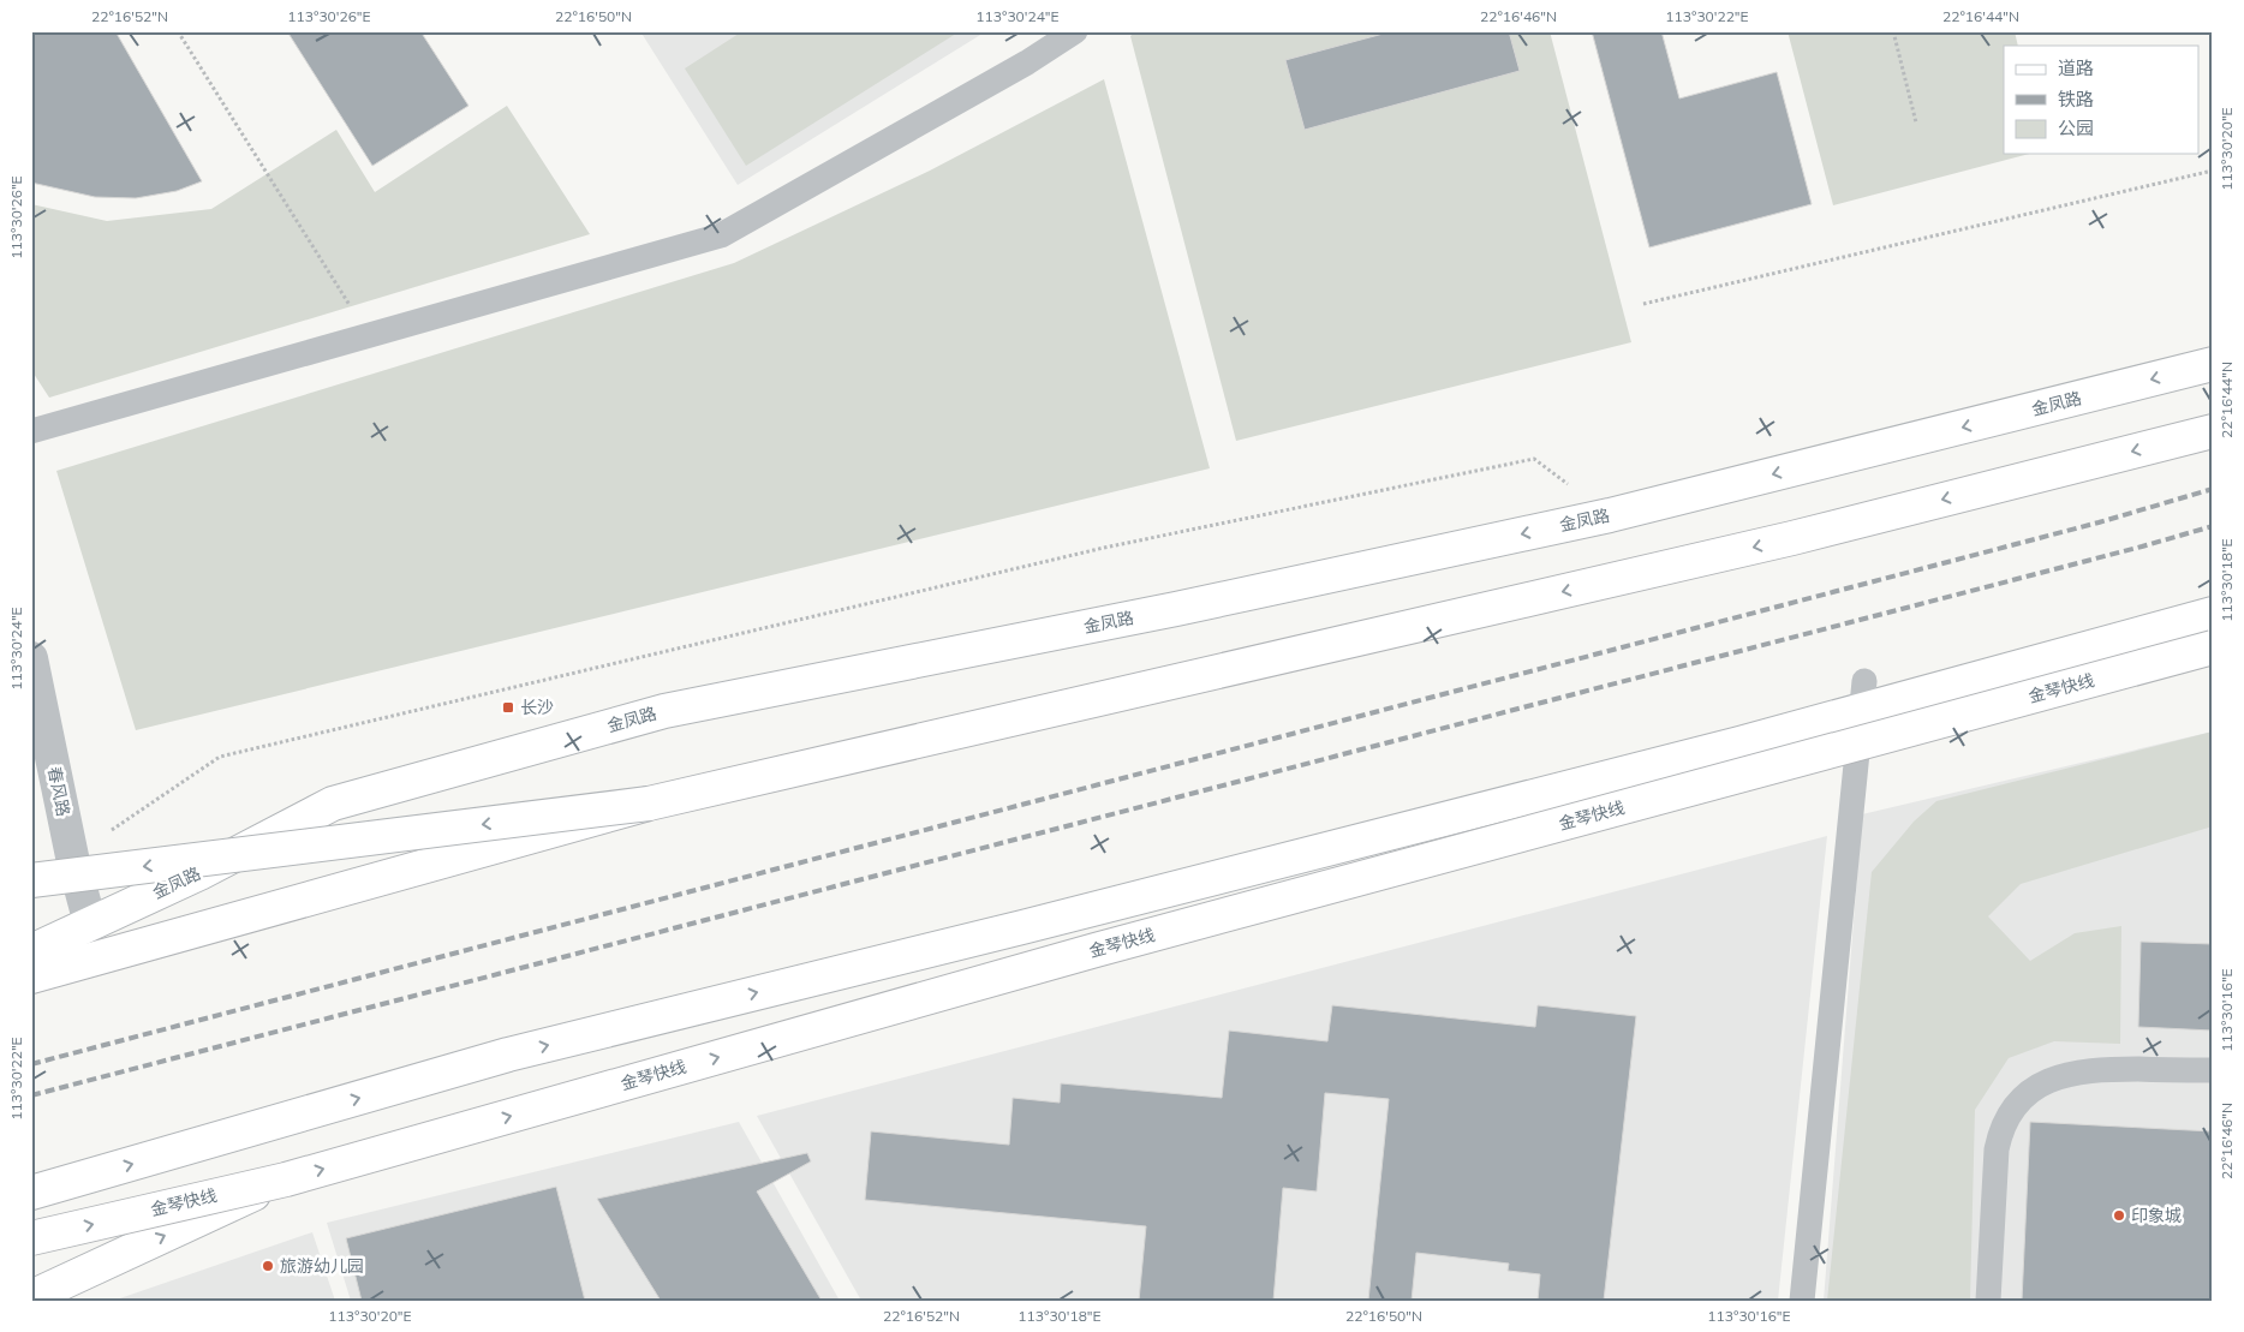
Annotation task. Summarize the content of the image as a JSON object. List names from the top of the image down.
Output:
{
  "streets": {
    "main road": ["金凤路", "金琴快线"],
    "street": ["春风路"]
  },
  "crossings": [
    ["金凤路", "春风路"]
  ],
  "places": {
    "transit": ["长沙"],
    "other": ["印象城", "旅游幼儿园"]
  },
  "legend": ["道路", "铁路", "公园"],
  "coordinates": [
    "22°16'52\"N",
    "113°30'26\"E",
    "22°16'50\"N",
    "113°30'24\"E",
    "22°16'46\"N",
    "113°30'22\"E",
    "22°16'44\"N",
    "113°30'20\"E",
    "113°30'18\"E",
    "113°30'16\"E"
  ]
}
